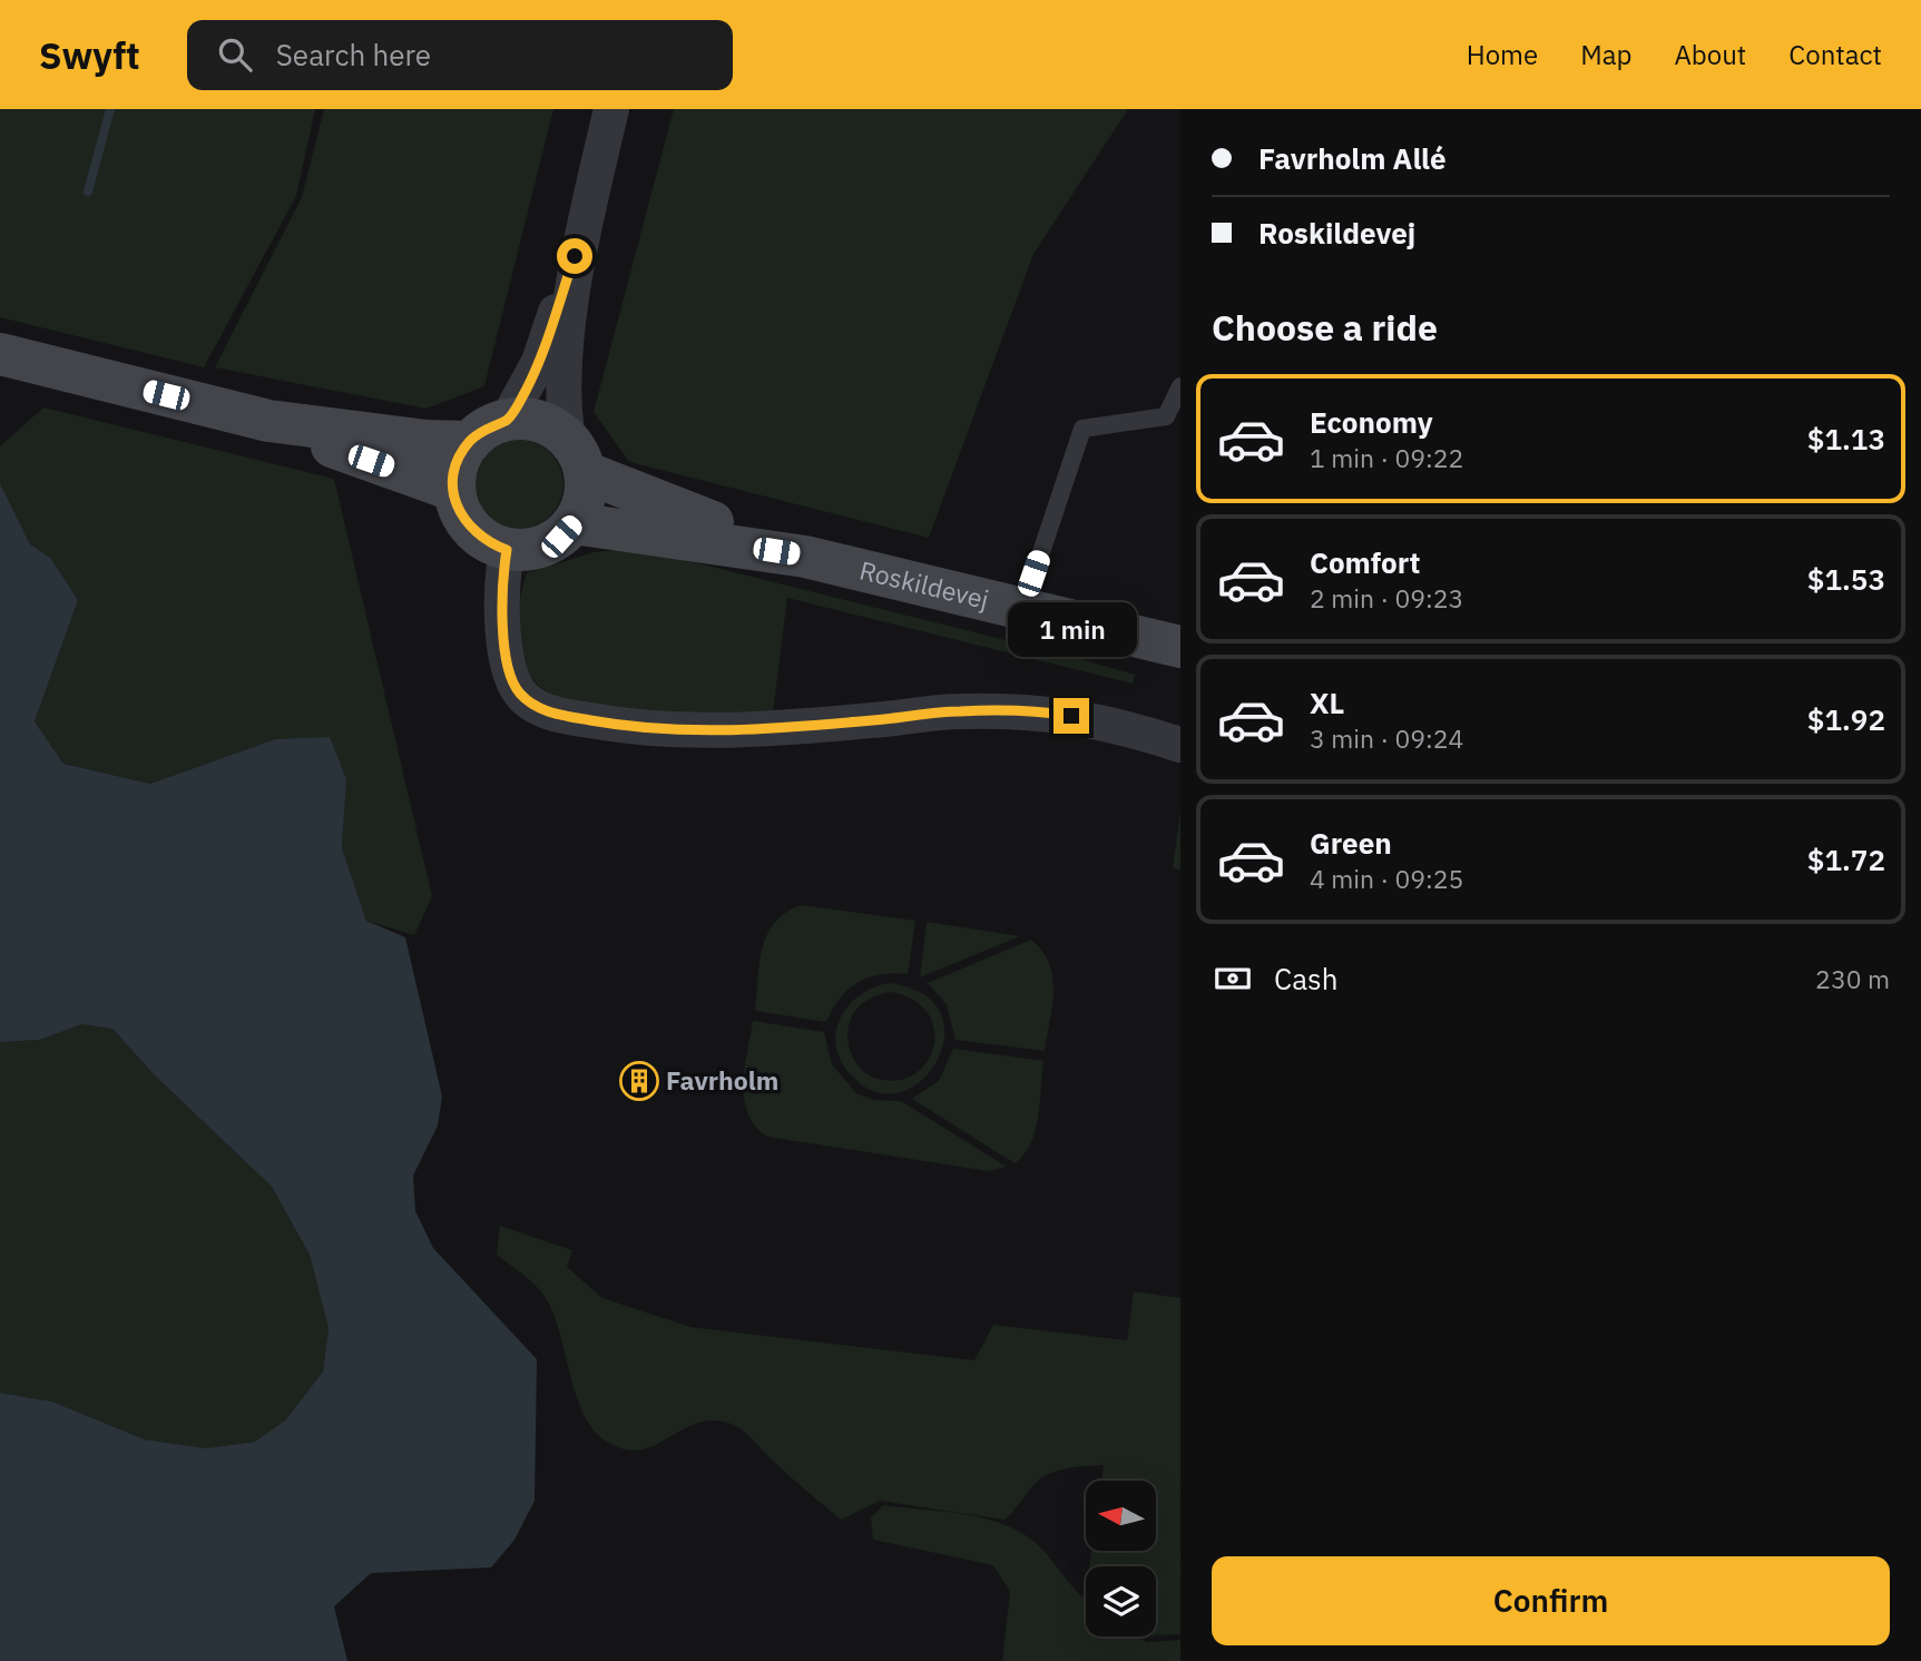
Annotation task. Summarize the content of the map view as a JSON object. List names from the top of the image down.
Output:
{
  "streets": {
    "street": ["Roskildevej"]
  },
  "places": {
    "building": ["Favrholm"]
  },
  "north": "left",
  "page": {
    "header": "Swyft",
    "search": "Search here",
    "nav": [
      "Home",
      "Map",
      "About",
      "Contact"
    ],
    "banner": ["Favrholm Allé", "Roskildevej"],
    "heading": "Choose a ride",
    "list": [
      {
        "name": "Economy",
        "note": "1 min · 09:22",
        "value": "$1.13"
      },
      {
        "name": "Comfort",
        "note": "2 min · 09:23",
        "value": "$1.53"
      },
      {
        "name": "XL",
        "note": "3 min · 09:24",
        "value": "$1.92"
      },
      {
        "name": "Green",
        "note": "4 min · 09:25",
        "value": "$1.72"
      }
    ],
    "bubble": "1 min",
    "pay": ["Cash", "230 m"],
    "buttons": "Confirm"
  }
}
